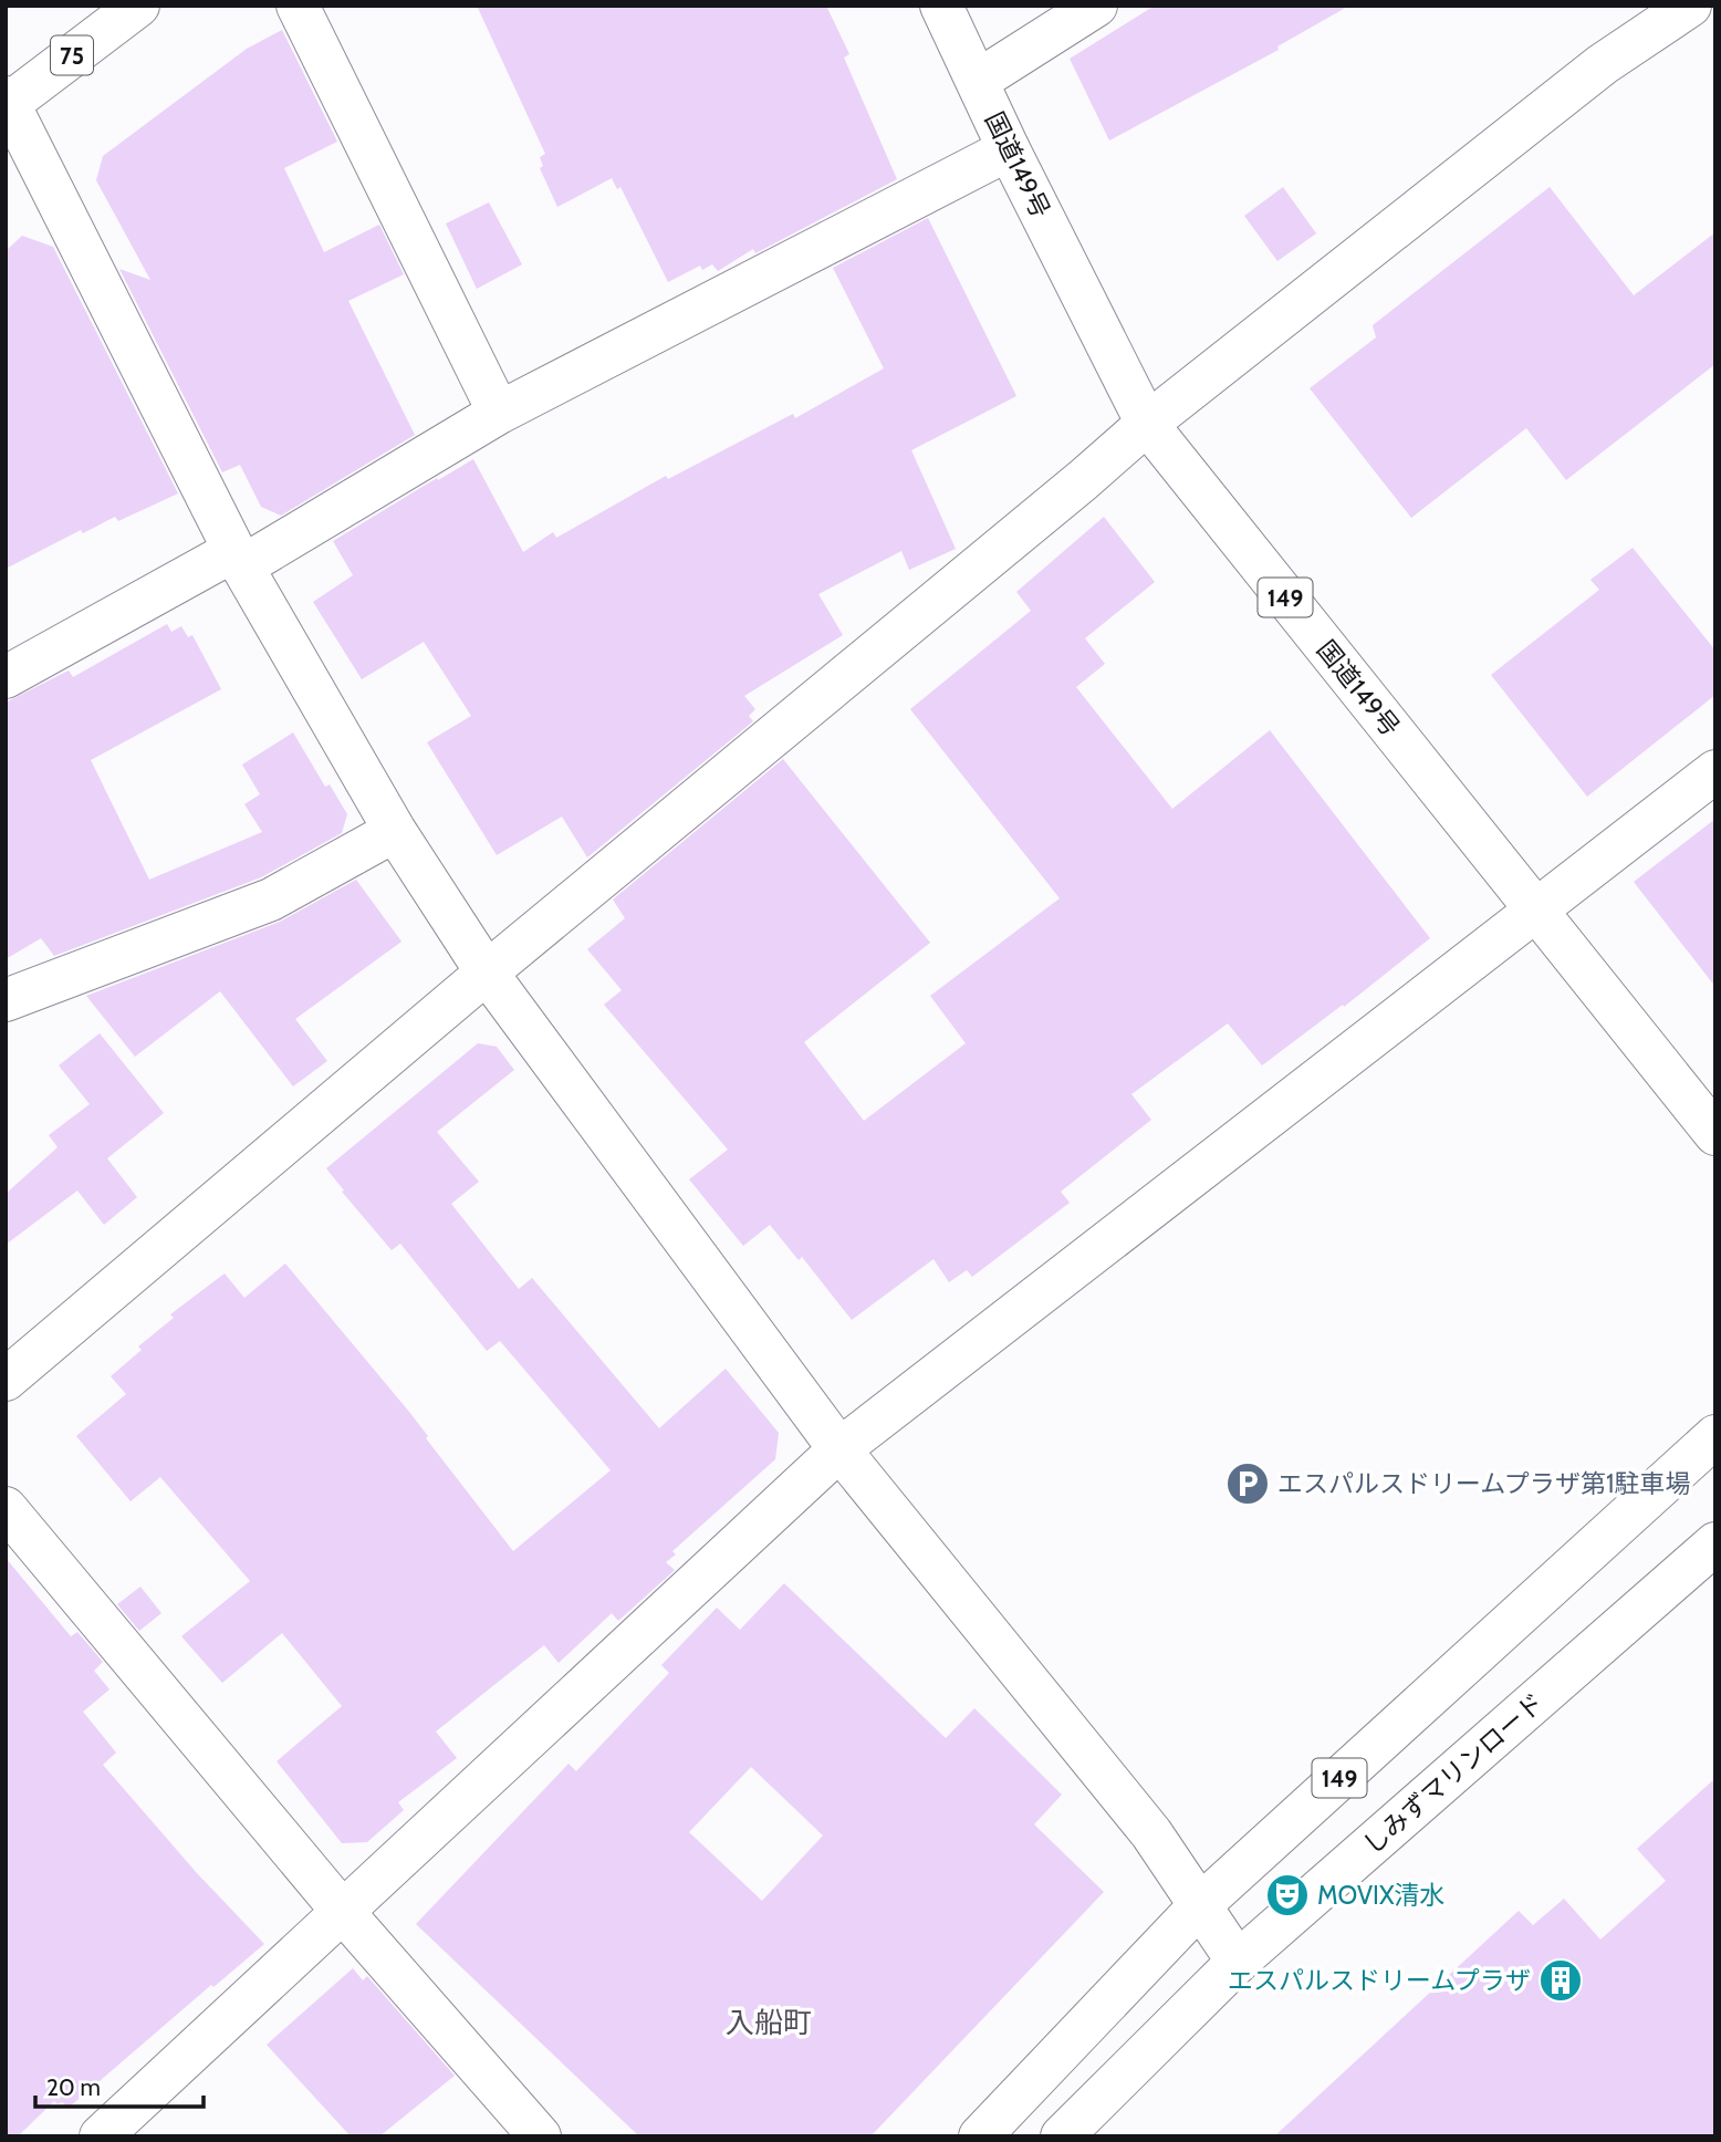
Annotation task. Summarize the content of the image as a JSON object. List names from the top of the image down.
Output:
{
  "streets": {
    "main road": [
      "75",
      "国道149号",
      "149",
      "しみずマリンロード"
    ]
  },
  "districts": ["入船町"],
  "places": {
    "parking": ["エスパルスドリームプラザ第1駐車場"],
    "theatre": ["MOVIX清水"],
    "building": ["エスパルスドリームプラザ"]
  },
  "scale_bar": "20 m"
}
